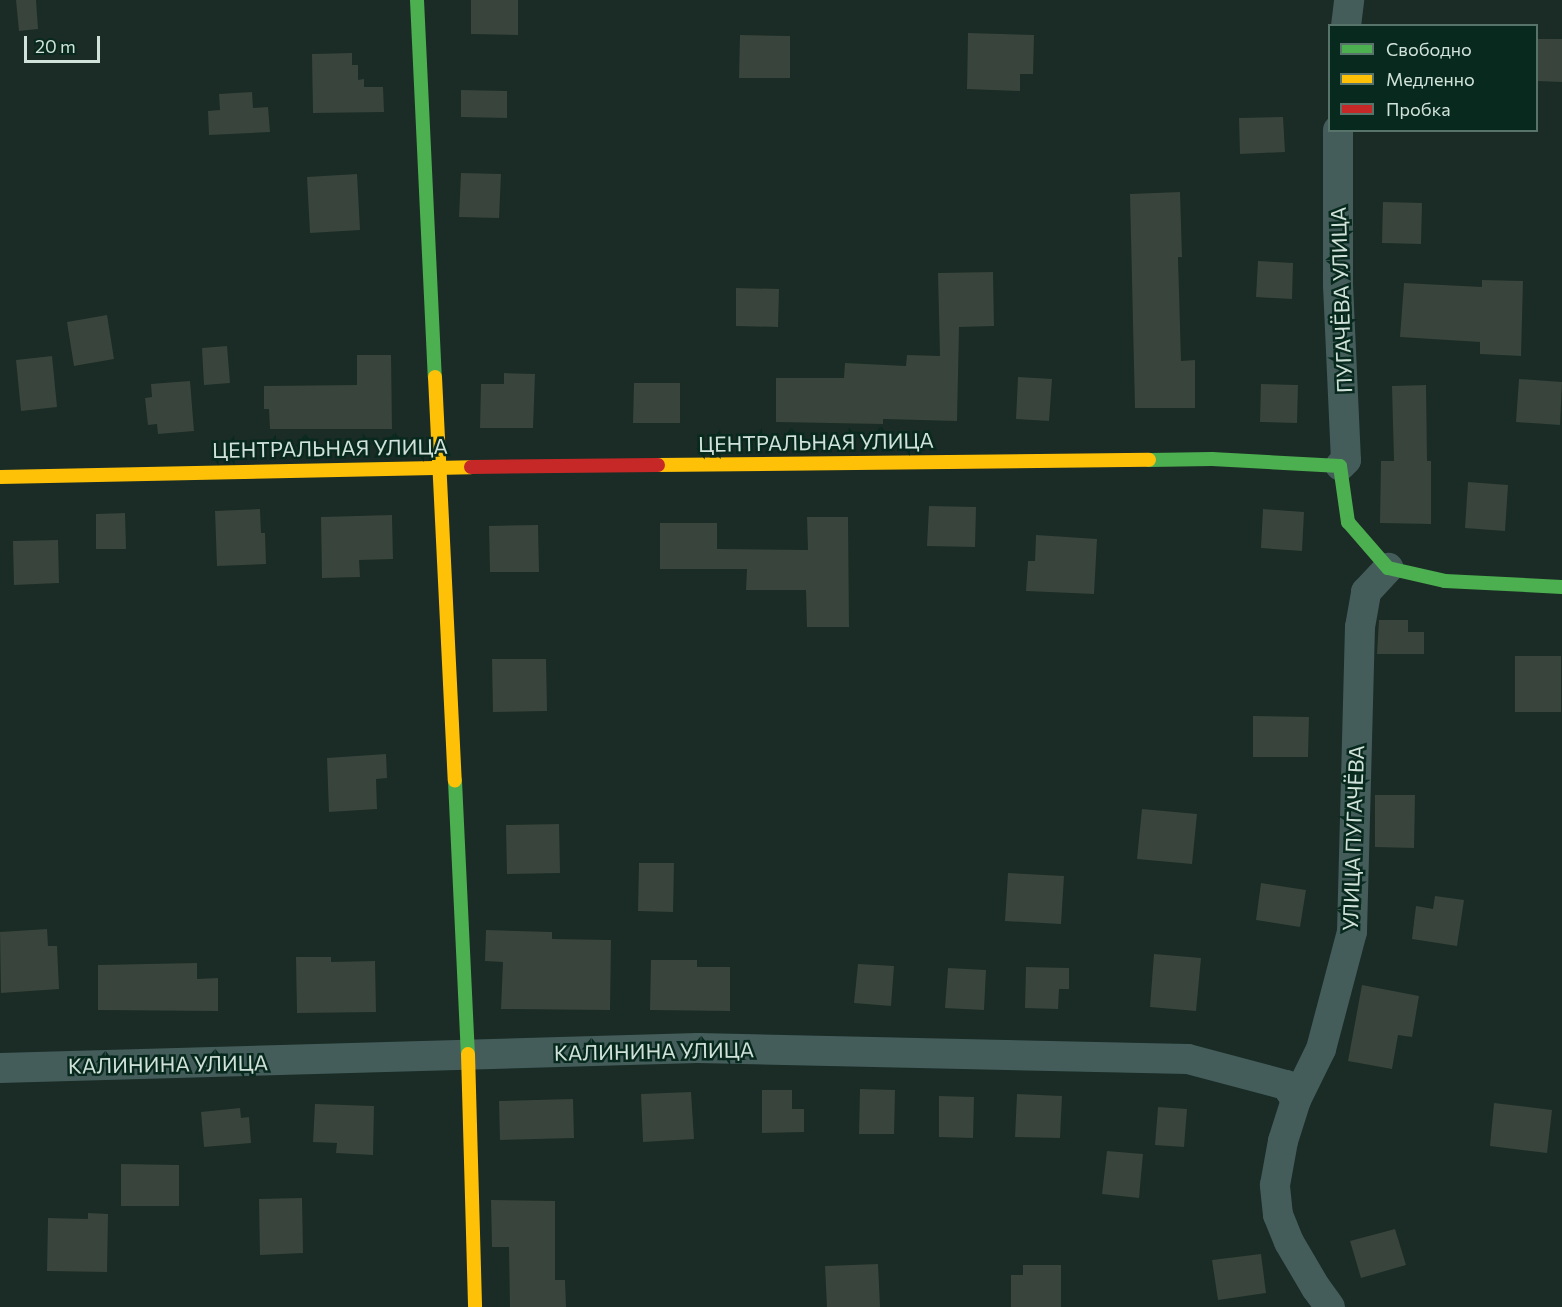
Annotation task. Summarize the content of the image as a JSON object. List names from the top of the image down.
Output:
{
  "streets": {
    "street": [
      "ПУГАЧЁВА УЛИЦА",
      "ЦЕНТРАЛЬНАЯ УЛИЦА",
      "УЛИЦА ПУГАЧЁВА",
      "КАЛИНИНА УЛИЦА"
    ]
  },
  "crossings": [
    ["ПУГАЧЁВА УЛИЦА", "ЦЕНТРАЛЬНАЯ УЛИЦА"],
    ["УЛИЦА ПУГАЧЁВА", "КАЛИНИНА УЛИЦА"]
  ],
  "legend": ["Свободно", "Медленно", "Пробка"],
  "scale_bar": "20 m"
}
